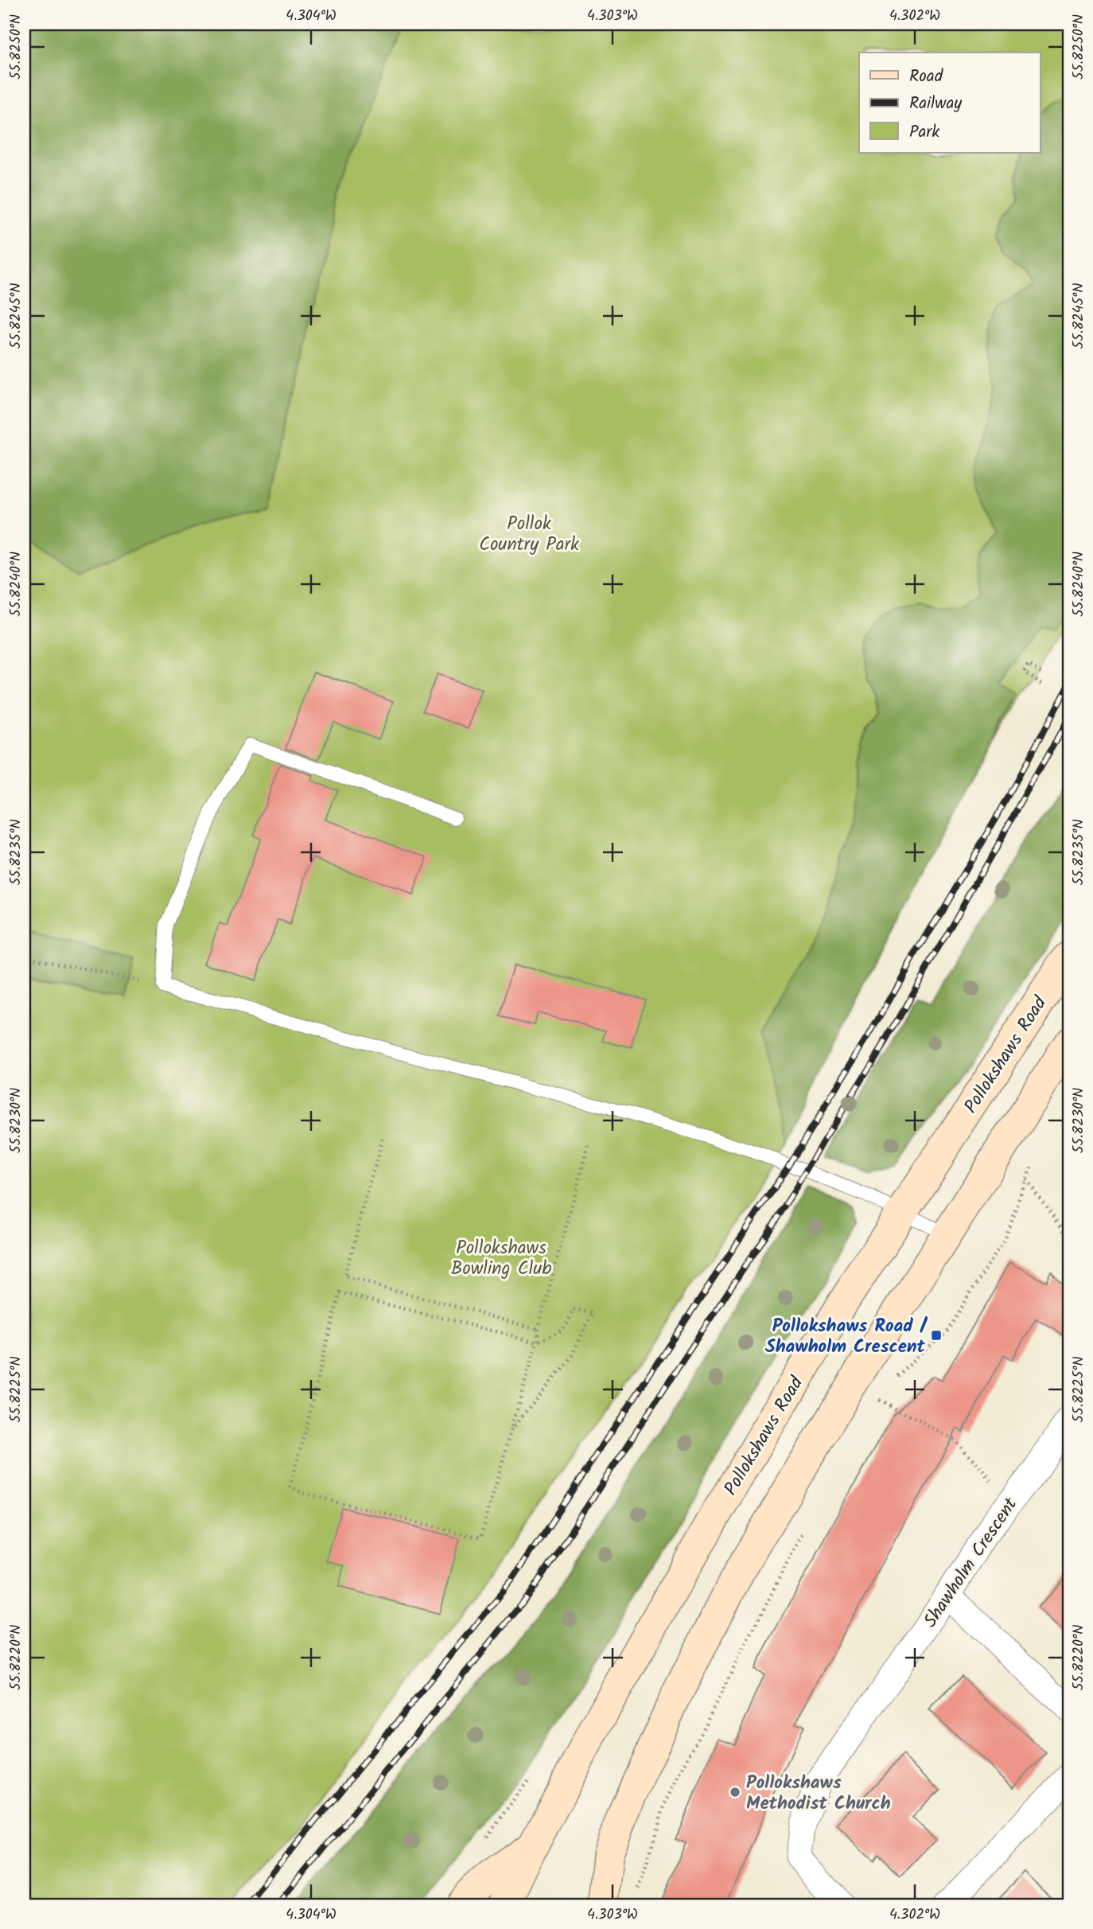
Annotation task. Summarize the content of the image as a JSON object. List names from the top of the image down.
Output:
{
  "streets": {
    "main road": ["Pollokshaws Road"],
    "street": ["Shawholm Crescent"]
  },
  "parks": ["Pollok Country Park", "Pollokshaws Bowling Club"],
  "places": {
    "transit": ["Pollokshaws Road / Shawholm Crescent"],
    "other": ["Pollokshaws Methodist Church"]
  },
  "legend": ["Road", "Railway", "Park"],
  "coordinates": [
    "4.304°W",
    "4.303°W",
    "4.302°W",
    "55.8250°N",
    "55.8245°N",
    "55.8240°N",
    "55.8235°N",
    "55.8230°N",
    "55.8225°N",
    "55.8220°N"
  ]
}
